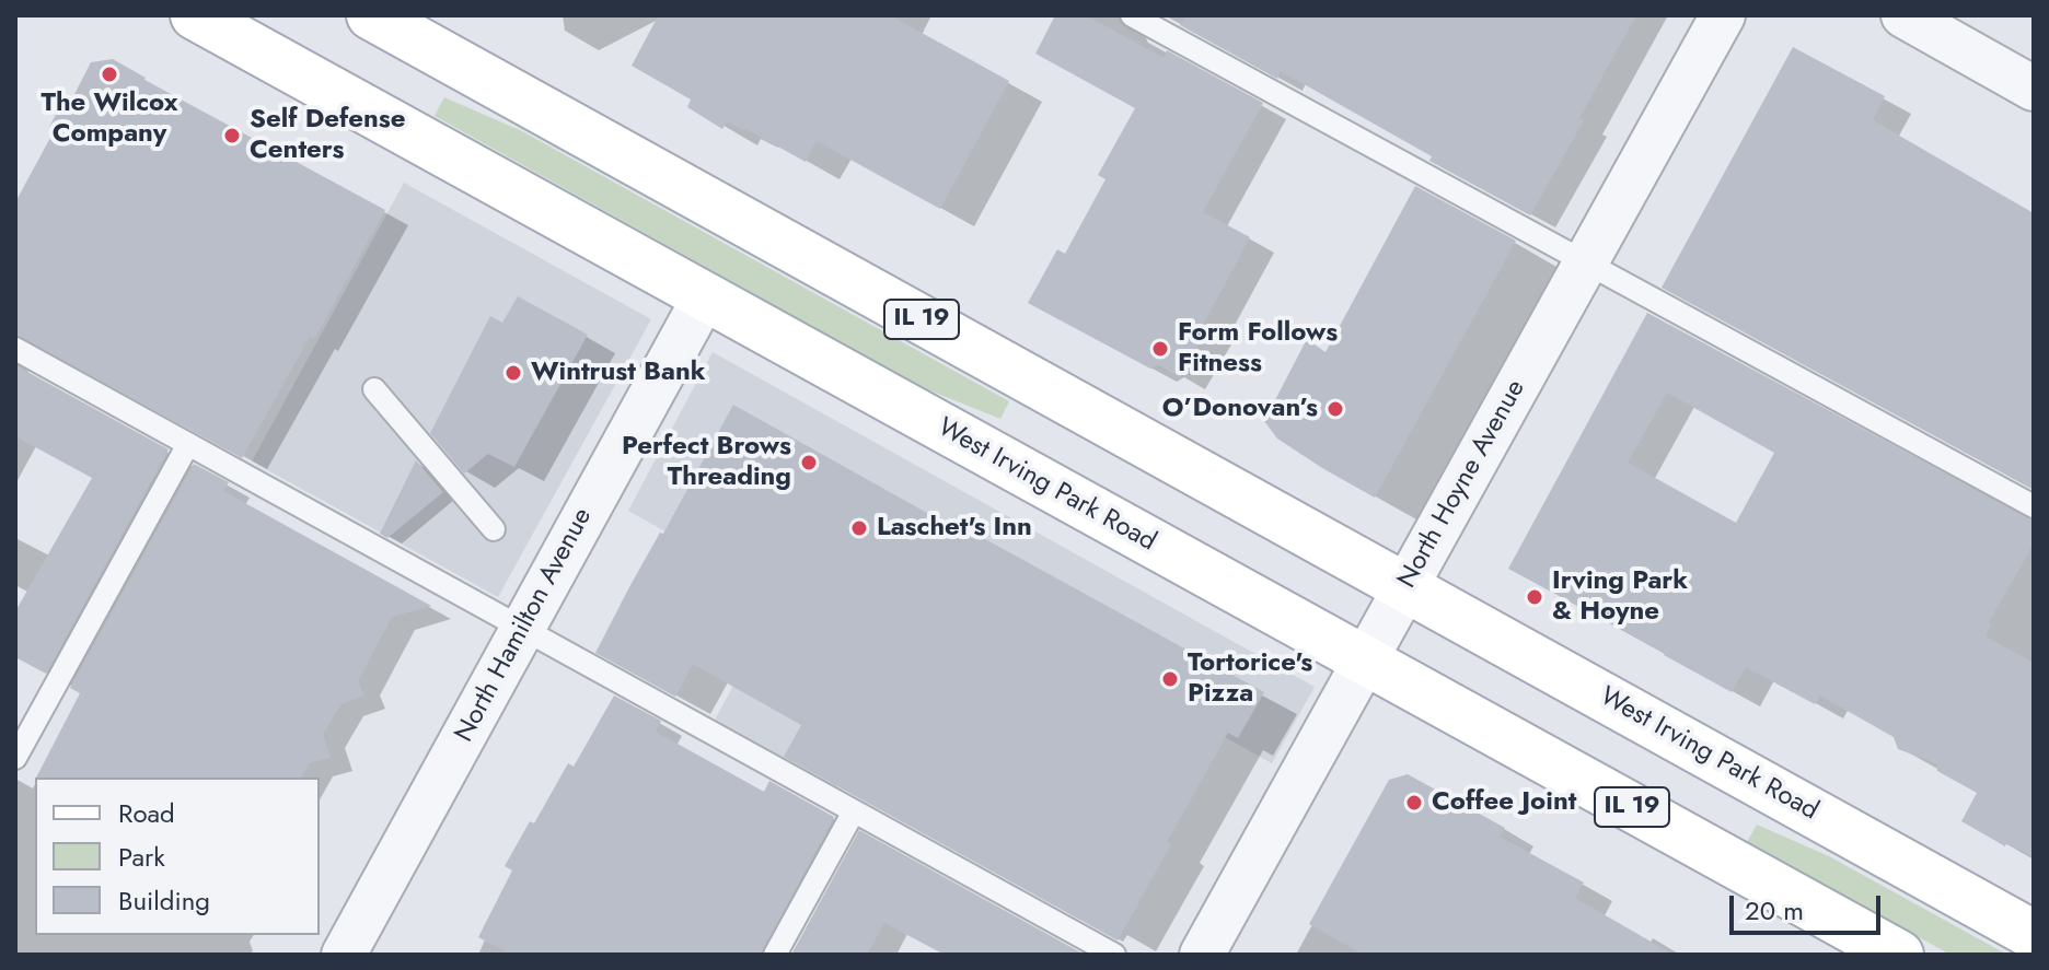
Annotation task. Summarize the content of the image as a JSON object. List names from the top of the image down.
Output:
{
  "streets": {
    "main road": ["IL 19", "West Irving Park Road"],
    "street": ["North Hoyne Avenue", "North Hamilton Avenue"]
  },
  "crossings": [
    ["North Hoyne Avenue", "West Irving Park Road"],
    ["West Irving Park Road", "North Hamilton Avenue"]
  ],
  "places": [
    "The Wilcox Company",
    "Self Defense Centers",
    "Form Follows Fitness",
    "Wintrust Bank",
    "O’Donovan’s",
    "Perfect Brows Threading",
    "Laschet's Inn",
    "Irving Park & Hoyne",
    "Tortorice's Pizza",
    "Coffee Joint"
  ],
  "legend": ["Road", "Park", "Building"],
  "scale_bar": "20 m"
}
